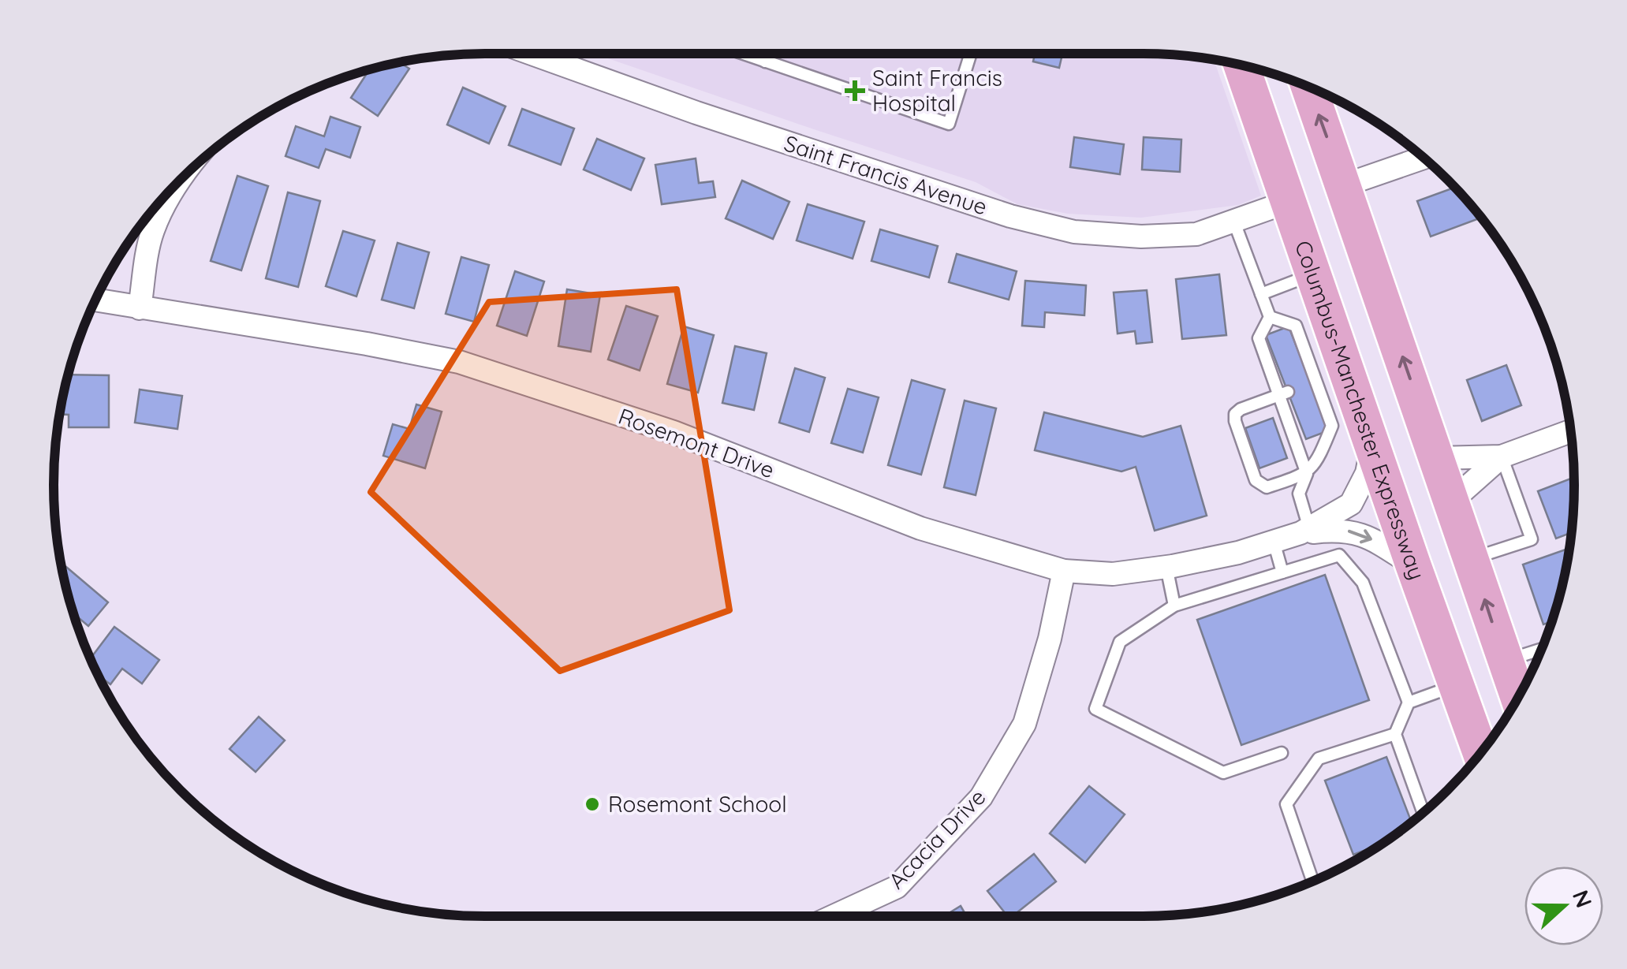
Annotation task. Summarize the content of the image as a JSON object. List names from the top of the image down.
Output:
{
  "streets": {
    "main road": ["Columbus-Manchester Expressway"],
    "street": ["Saint Francis Avenue", "Rosemont Drive", "Acacia Drive"]
  },
  "crossings": [
    ["Saint Francis Avenue", "Columbus-Manchester Expressway"],
    ["Columbus-Manchester Expressway", "Rosemont Drive"],
    ["Rosemont Drive", "Acacia Drive"]
  ],
  "places": {
    "health": ["Saint Francis Hospital"],
    "other": ["Rosemont School"]
  },
  "north": "right"
}
